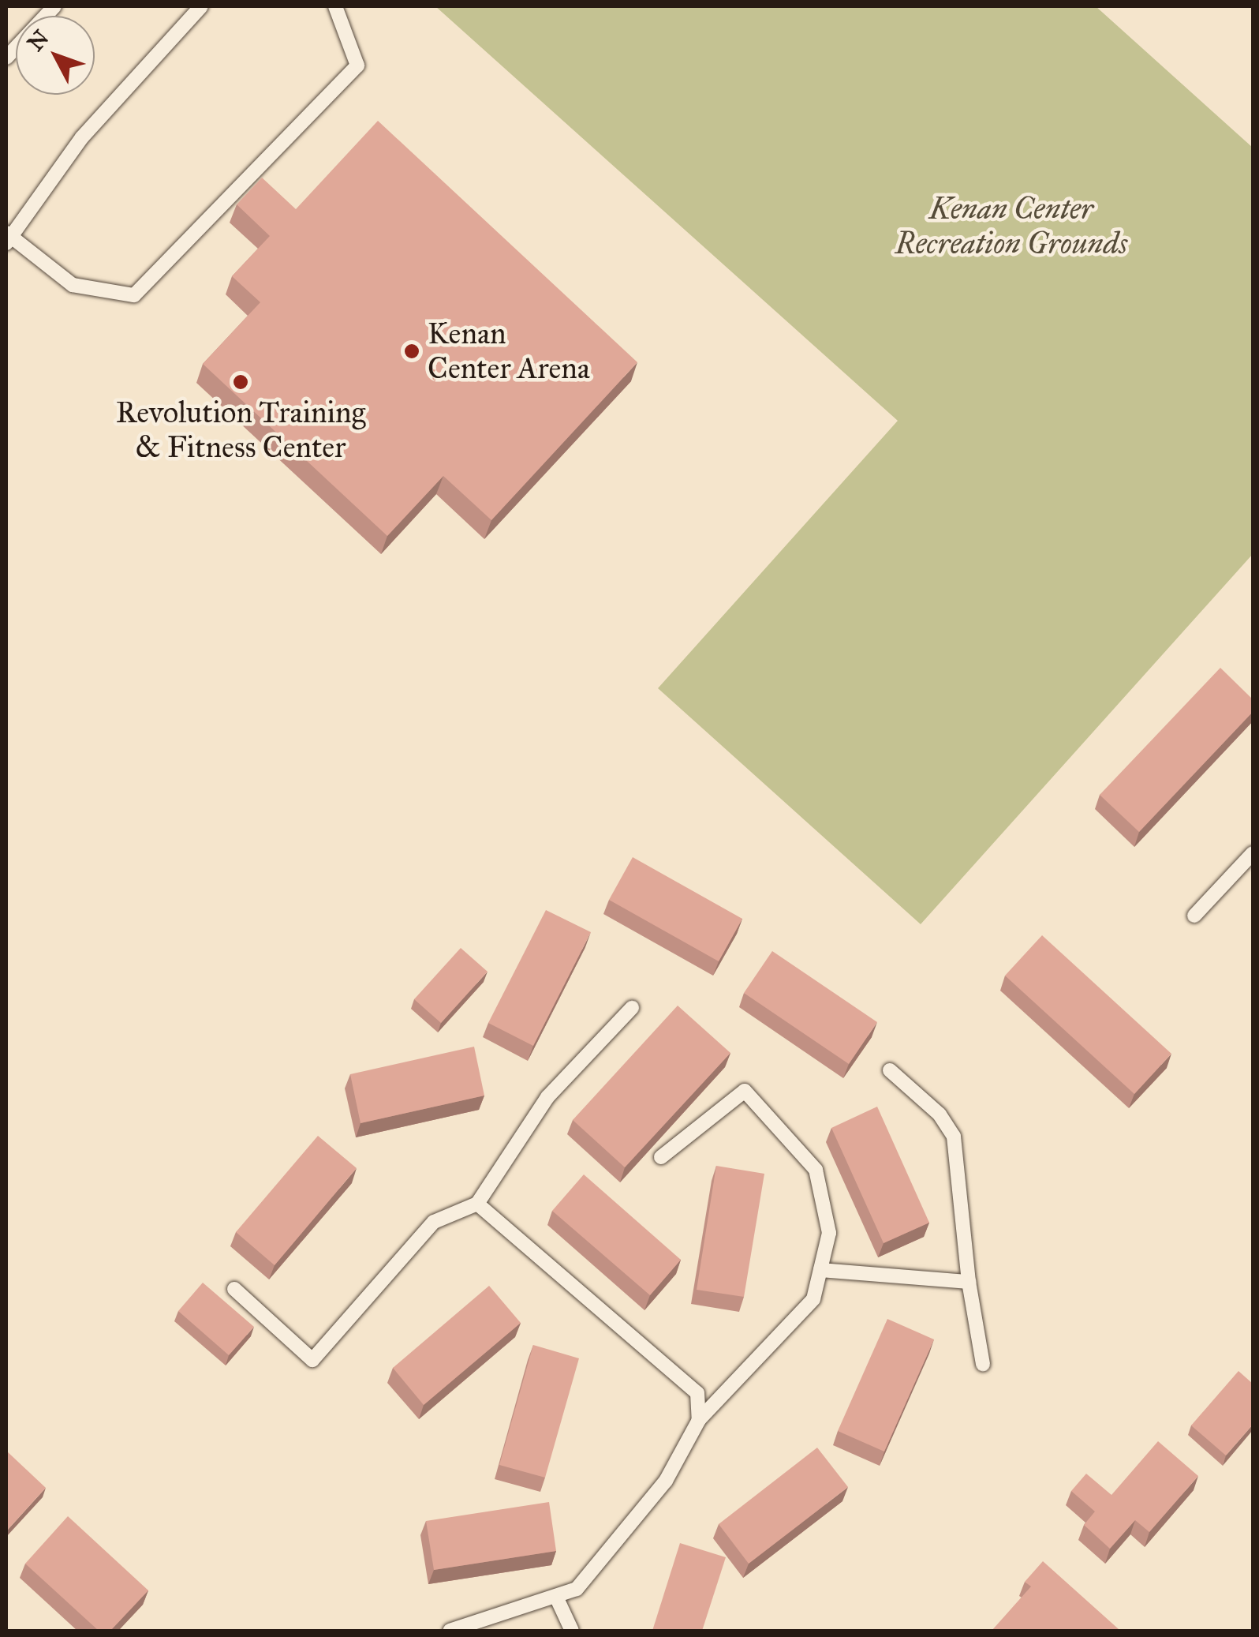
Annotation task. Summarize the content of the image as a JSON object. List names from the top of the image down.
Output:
{
  "parks": ["Kenan Center Recreation Grounds"],
  "places": ["Kenan Center Arena", "Revolution Training & Fitness Center"],
  "north": "top left"
}
